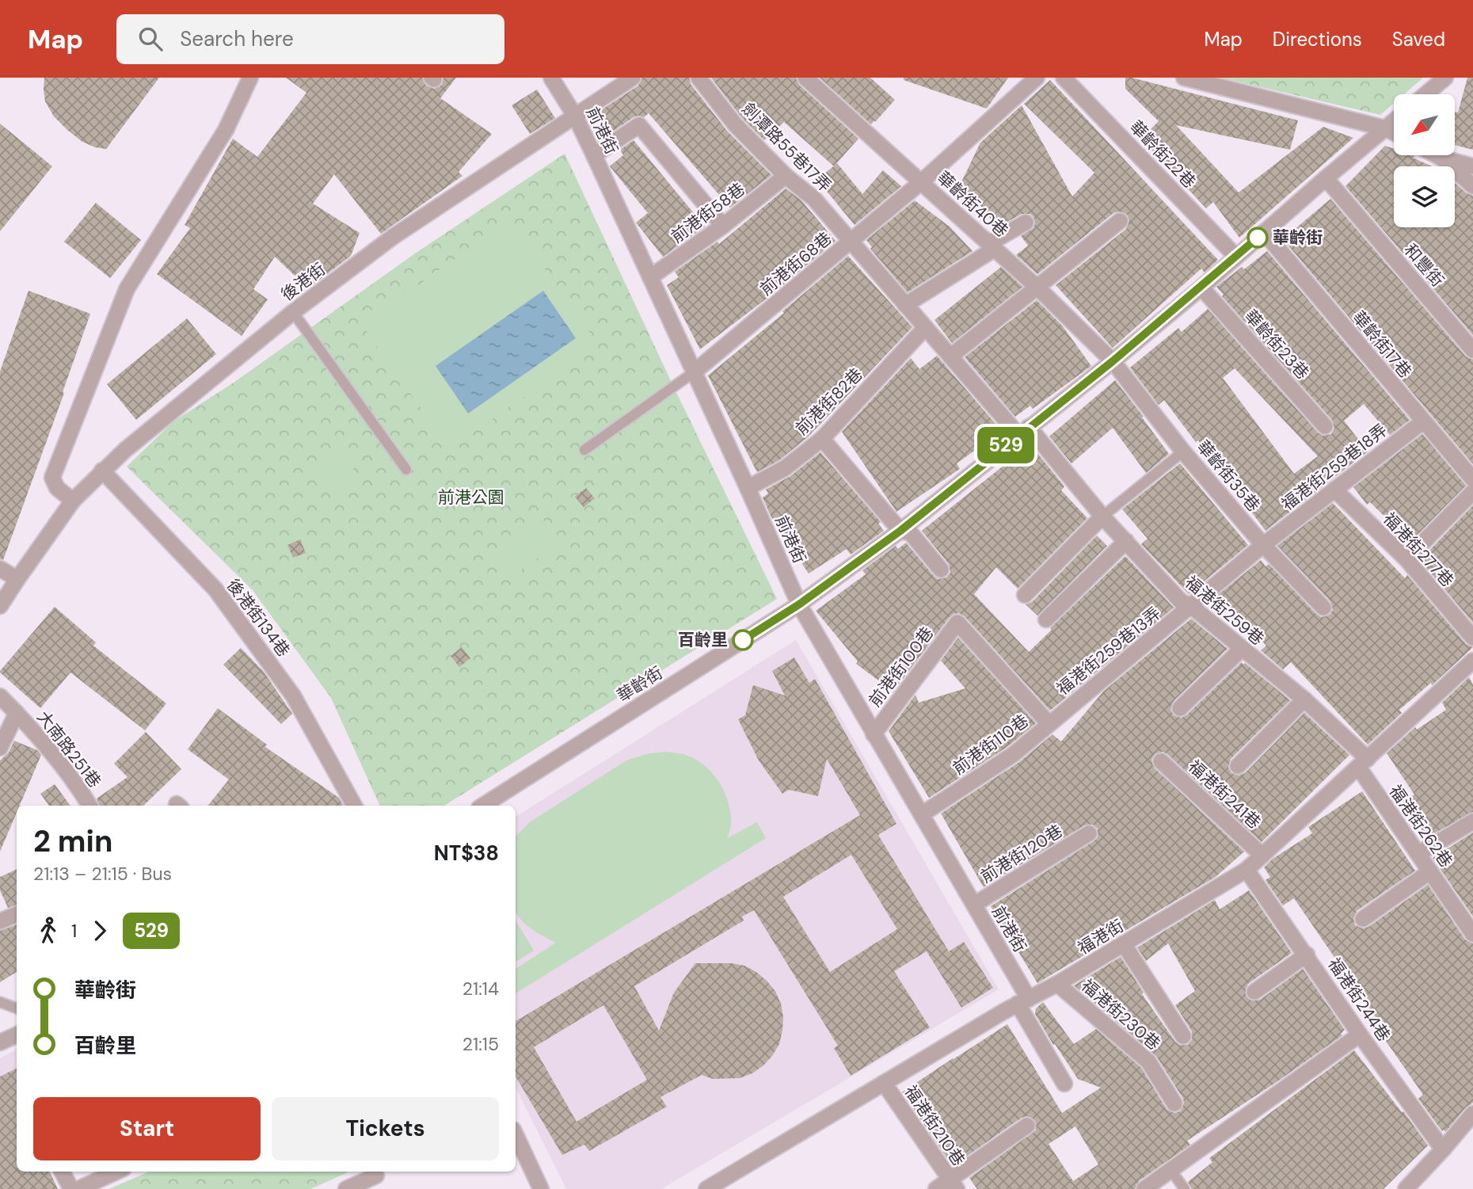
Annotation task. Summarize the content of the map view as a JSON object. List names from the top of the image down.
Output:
{
  "streets": {
    "street": [
      "前港街",
      "劍潭路55巷17弄",
      "華齡街22巷",
      "華齡街40巷",
      "前港街58巷",
      "前港街68巷",
      "和豐街",
      "後港街",
      "華齡街23巷",
      "華齡街17巷",
      "前港街82巷",
      "福港街259巷18弄",
      "華齡街35巷",
      "福港街277巷",
      "福港街259巷",
      "後港街134巷",
      "福港街259巷13弄",
      "前港街100巷",
      "華齡街",
      "前港街110巷",
      "大南路251巷",
      "福港街241巷",
      "福港街262巷",
      "前港街120巷",
      "福港街",
      "福港街244巷",
      "福港街230巷",
      "福港街210巷"
    ]
  },
  "crossings": [
    ["前港街", "前港街58巷"],
    ["前港街", "前港街68巷"],
    ["前港街", "後港街"],
    ["前港街", "前港街82巷"],
    ["前港街", "前港街100巷"],
    ["前港街", "華齡街"],
    ["前港街", "前港街110巷"],
    ["前港街", "前港街120巷"],
    ["前港街", "福港街"],
    ["劍潭路55巷17弄", "前港街58巷"],
    ["劍潭路55巷17弄", "前港街68巷"],
    ["劍潭路55巷17弄", "前港街82巷"],
    ["劍潭路55巷17弄", "福港街259巷"],
    ["華齡街22巷", "華齡街"],
    ["華齡街40巷", "前港街68巷"],
    ["華齡街40巷", "華齡街35巷"],
    ["華齡街40巷", "華齡街"],
    ["和豐街", "華齡街"],
    ["後港街", "後港街134巷"],
    ["華齡街23巷", "華齡街"],
    ["華齡街17巷", "福港街259巷18弄"],
    ["華齡街17巷", "華齡街"],
    ["前港街82巷", "福港街259巷"],
    ["福港街259巷18弄", "華齡街35巷"],
    ["福港街259巷18弄", "福港街277巷"],
    ["福港街259巷18弄", "福港街259巷"],
    ["福港街259巷18弄", "福港街259巷13弄"],
    ["華齡街35巷", "華齡街"],
    ["福港街259巷", "福港街259巷13弄"],
    ["福港街259巷", "華齡街"],
    ["福港街259巷", "福港街262巷"],
    ["福港街259巷", "福港街"],
    ["福港街259巷13弄", "前港街110巷"],
    ["前港街100巷", "前港街110巷"],
    ["福港街241巷", "福港街"],
    ["福港街262巷", "福港街"],
    ["福港街", "福港街244巷"],
    ["福港街", "福港街230巷"],
    ["福港街", "福港街210巷"]
  ],
  "parks": ["前港公園"],
  "places": ["華齡街", "百齡里"],
  "lines": ["bus line 529"],
  "north": "bottom left",
  "page": {
    "header": "Map",
    "search": "Search here",
    "nav": ["Map", "Directions", "Saved"],
    "on_map": "529",
    "heading": ["2 min", "21:13 – 21:15 · Bus", "NT$38"],
    "legs": ["1", "529"],
    "list": [
      {
        "name": "華齡街",
        "value": "21:14"
      },
      {
        "name": "百齡里",
        "value": "21:15"
      }
    ],
    "buttons": ["Start", "Tickets"]
  }
}
